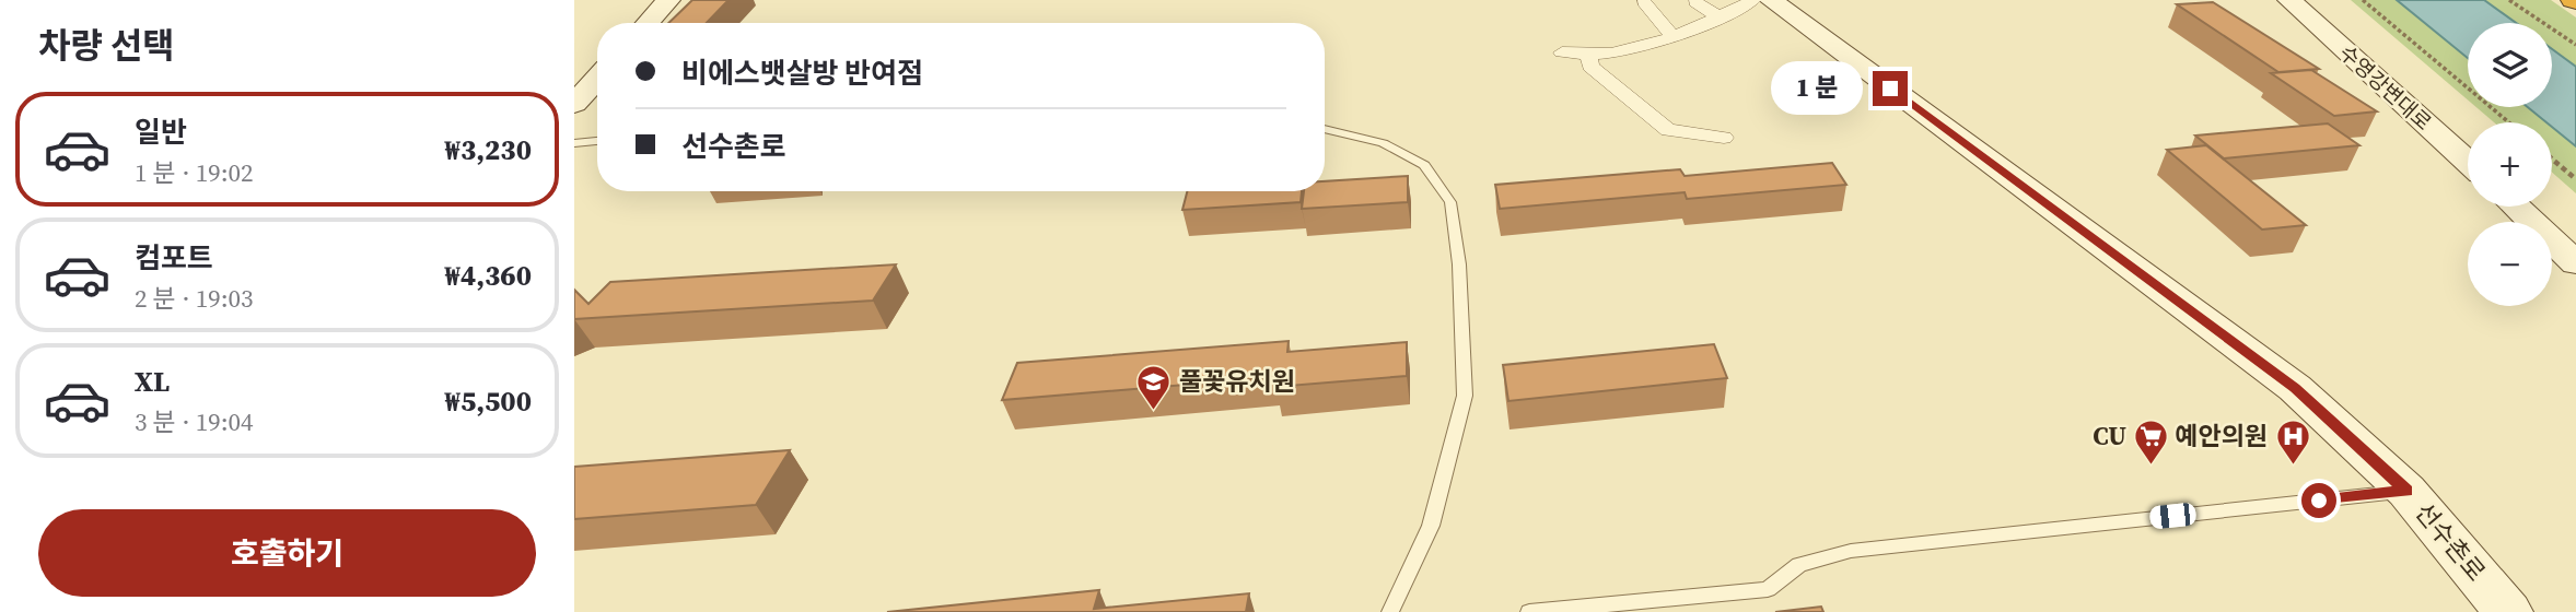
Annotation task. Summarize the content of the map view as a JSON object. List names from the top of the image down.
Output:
{
  "streets": {
    "main road": ["수영강변대로", "선수촌로"]
  },
  "places": {
    "school or university": ["풀꽃유치원"],
    "supermarket": ["CU"],
    "hospital": ["예안의원"]
  },
  "page": {
    "heading": "차량 선택",
    "map_buttons": ["+", "−"],
    "banner": ["비에스뱃살방 반여점", "선수촌로"],
    "bubble": "1 분",
    "list": [
      {
        "name": "일반",
        "note": "1 분 · 19:02",
        "value": "₩3,230"
      },
      {
        "name": "컴포트",
        "note": "2 분 · 19:03",
        "value": "₩4,360"
      },
      {
        "name": "XL",
        "note": "3 분 · 19:04",
        "value": "₩5,500"
      }
    ],
    "buttons": "호출하기"
  }
}
